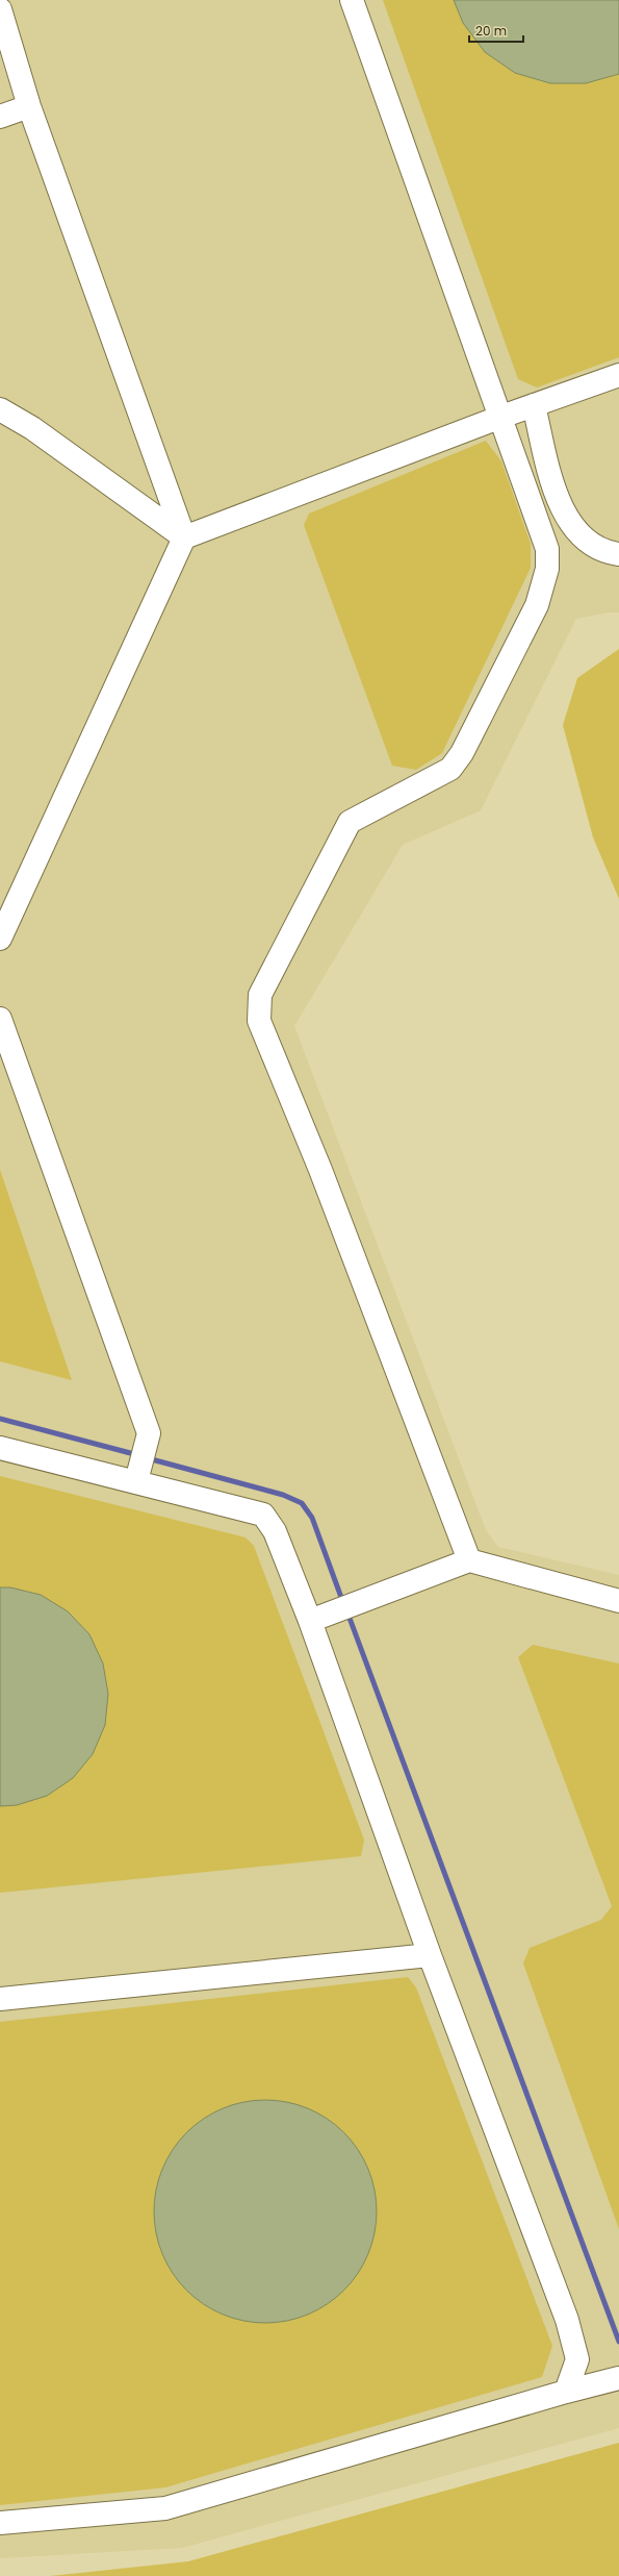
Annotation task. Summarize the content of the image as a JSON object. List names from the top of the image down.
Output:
{
  "scale_bar": "20 m"
}
